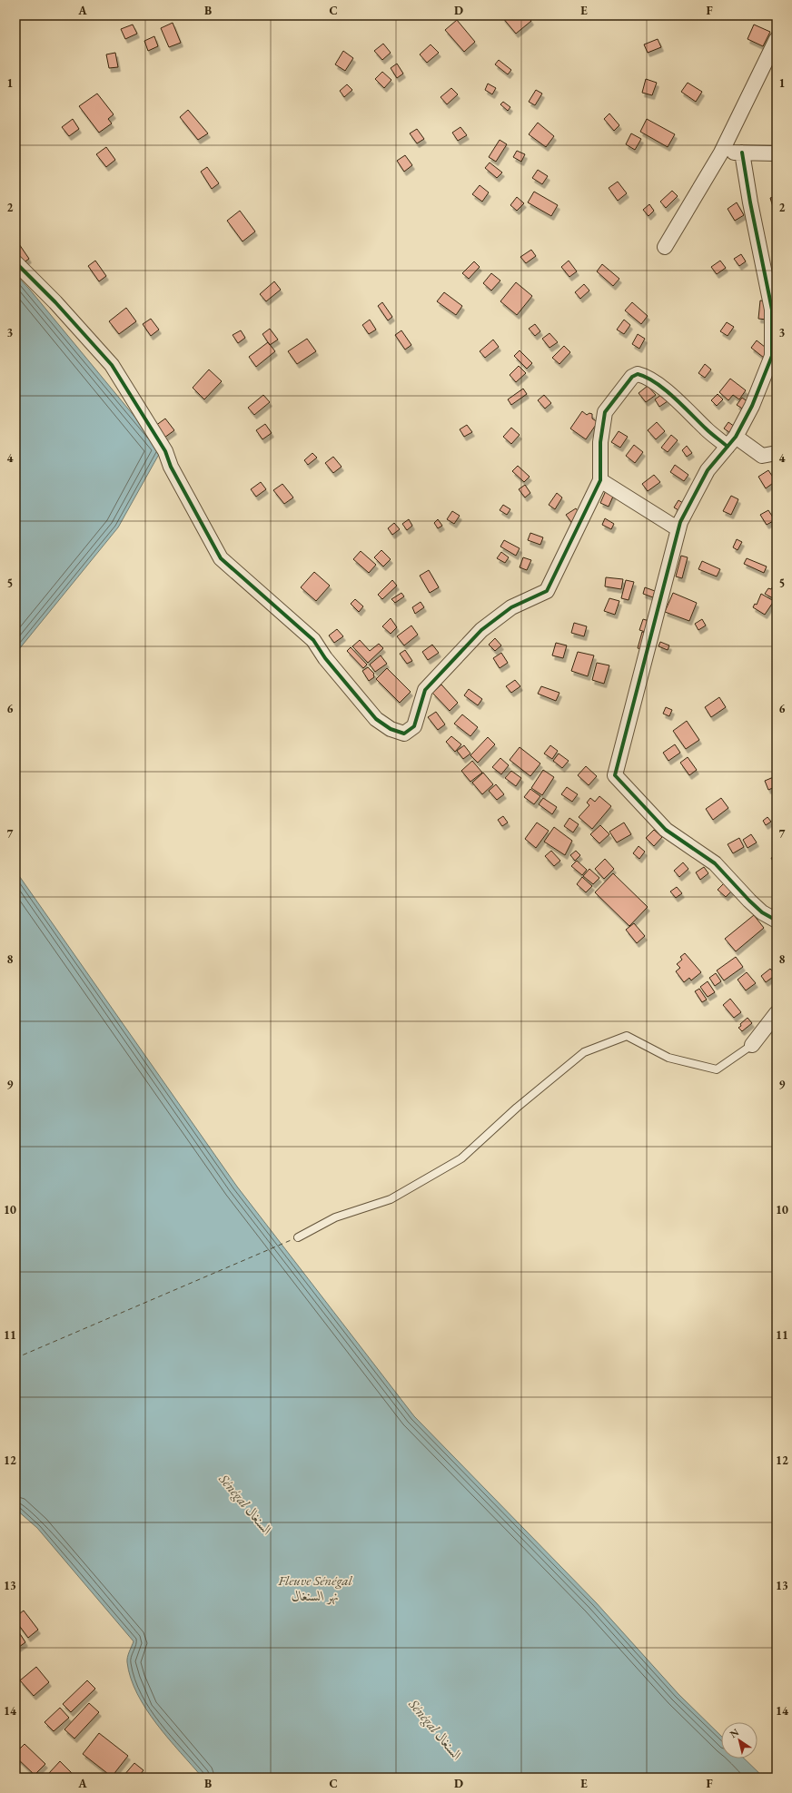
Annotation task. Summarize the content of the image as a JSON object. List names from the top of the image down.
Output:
{
  "water": ["Sénégal السنغال", "Fleuve Sénégal نهر السنغال"],
  "north": "top left",
  "grid": {
    "columns": [
      "A",
      "B",
      "C",
      "D",
      "E",
      "F"
    ],
    "rows": [
      "1",
      "2",
      "3",
      "4",
      "5",
      "6",
      "7",
      "8",
      "9",
      "10",
      "11",
      "12",
      "13",
      "14"
    ]
  }
}
